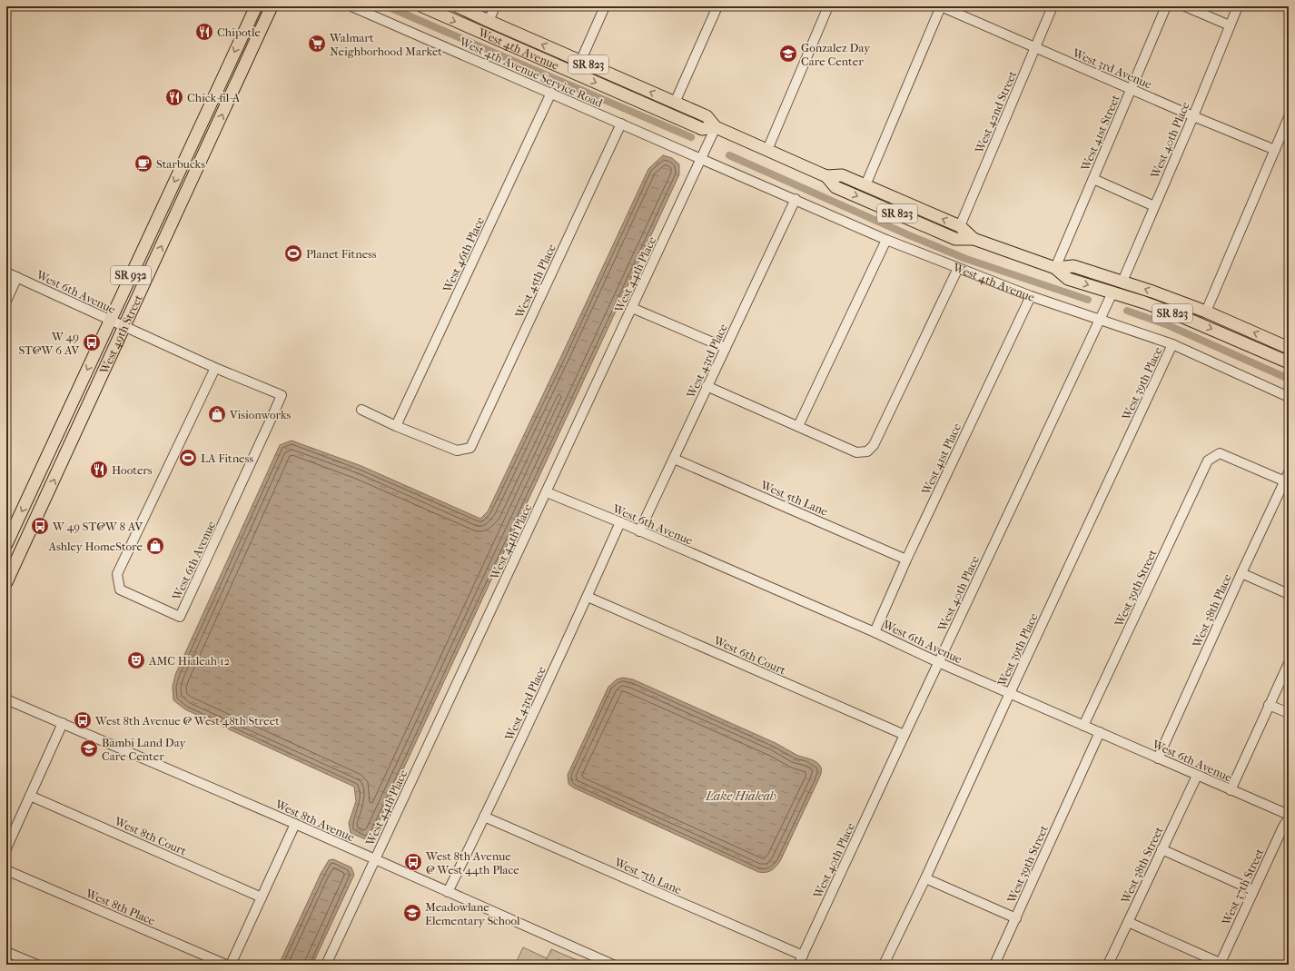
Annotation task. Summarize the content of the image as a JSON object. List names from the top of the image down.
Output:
{
  "streets": {
    "main road": [
      "West 4th Avenue",
      "SR 823",
      "SR 932",
      "West 49th Street"
    ],
    "street": [
      "West 3rd Avenue",
      "West 4th Avenue Service Road",
      "West 42nd Street",
      "West 41st Street",
      "West 40th Place",
      "West 46th Place",
      "West 44th Place",
      "West 45th Place",
      "West 6th Avenue",
      "West 43rd Place",
      "West 39th Place",
      "West 41st Place",
      "West 5th Lane",
      "West 39th Street",
      "West 38th Place",
      "West 6th Court",
      "West 8th Avenue",
      "West 8th Court",
      "West 38th Street",
      "West 7th Lane",
      "West 37th Street",
      "West 8th Place"
    ]
  },
  "crossings": [
    ["West 4th Avenue", "West 4th Avenue Service Road"],
    ["West 4th Avenue", "West 42nd Street"],
    ["West 4th Avenue", "West 41st Street"],
    ["West 4th Avenue", "West 40th Place"],
    ["West 4th Avenue", "West 44th Place"],
    ["West 4th Avenue", "West 43rd Place"],
    ["West 4th Avenue", "West 39th Place"],
    ["West 4th Avenue", "West 41st Place"],
    ["West 3rd Avenue", "West 42nd Street"],
    ["West 3rd Avenue", "West 41st Street"],
    ["West 3rd Avenue", "West 40th Place"],
    ["West 4th Avenue Service Road", "West 46th Place"],
    ["West 4th Avenue Service Road", "West 44th Place"],
    ["West 4th Avenue Service Road", "West 45th Place"],
    ["West 40th Place", "West 6th Avenue"],
    ["West 40th Place", "West 6th Court"],
    ["West 40th Place", "West 7th Lane"],
    ["West 46th Place", "West 45th Place"],
    ["West 44th Place", "West 6th Avenue"],
    ["West 44th Place", "West 8th Avenue"],
    ["West 6th Avenue", "West 49th Street"],
    ["West 6th Avenue", "West 43rd Place"],
    ["West 6th Avenue", "West 39th Place"],
    ["West 6th Avenue", "West 41st Place"],
    ["West 6th Avenue", "West 39th Street"],
    ["West 6th Avenue", "West 38th Place"],
    ["West 6th Avenue", "West 38th Street"],
    ["West 43rd Place", "West 5th Lane"],
    ["West 43rd Place", "West 6th Court"],
    ["West 43rd Place", "West 8th Avenue"],
    ["West 43rd Place", "West 7th Lane"],
    ["West 41st Place", "West 5th Lane"],
    ["West 39th Street", "West 38th Place"]
  ],
  "water": ["Lake Hialeah"],
  "places": {
    "restaurant": ["Chipotle", "Chick-fil-A", "Hooters"],
    "supermarket": ["Walmart Neighborhood Market"],
    "school or university": ["Gonzalez Day Care Center", "Bambi Land Day Care Center", "Meadowlane Elementary School"],
    "cafe": ["Starbucks"],
    "sports": ["Planet Fitness", "LA Fitness"],
    "bus stop": [
      "W 49 ST@W 6 AV",
      "W 49 ST@W 8 AV",
      "West 8th Avenue @ West 48th Street",
      "West 8th Avenue @ West 44th Place"
    ],
    "shop": ["Visionworks", "Ashley HomeStore"],
    "theatre": ["AMC Hialeah 12"]
  }
}
